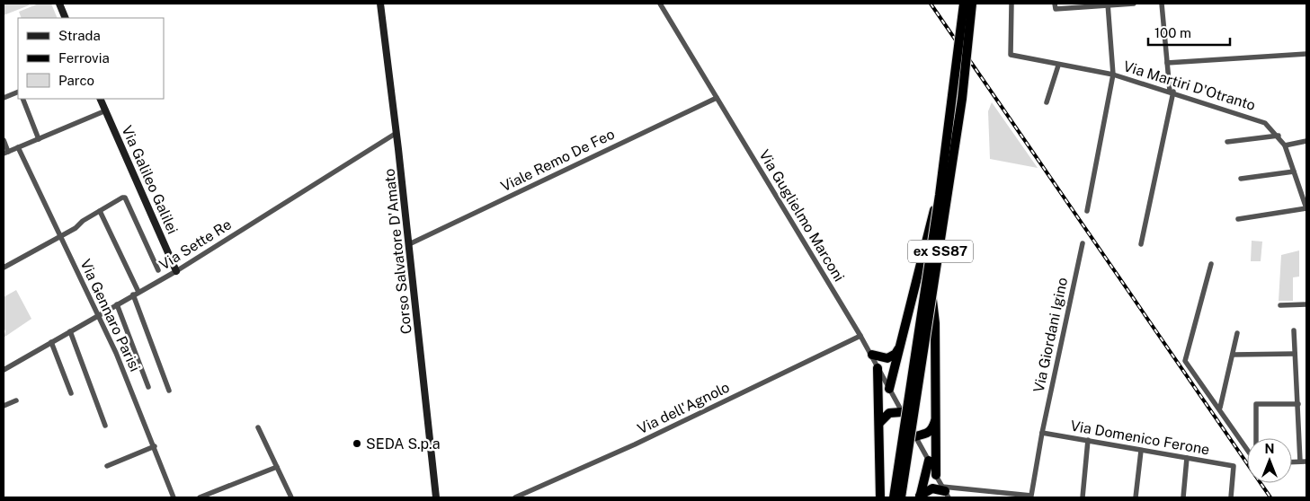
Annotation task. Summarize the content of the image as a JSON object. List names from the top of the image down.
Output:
{
  "streets": {
    "highway": ["ex SS87"],
    "street": [
      "Via Martiri D'Otranto",
      "Viale Remo De Feo",
      "Via Galileo Galilei",
      "Via Guglielmo Marconi",
      "Via Sette Re",
      "Corso Salvatore D'Amato",
      "Via Gennaro Parisi",
      "Via Giordani Igino",
      "Via dell'Agnolo",
      "Via Domenico Ferone"
    ]
  },
  "crossings": [
    ["Viale Remo De Feo", "Via Guglielmo Marconi"],
    ["Viale Remo De Feo", "Corso Salvatore D'Amato"],
    ["Via Galileo Galilei", "Via Sette Re"],
    ["Via Guglielmo Marconi", "Via Giordani Igino"],
    ["Via Guglielmo Marconi", "Via dell'Agnolo"],
    ["Via Sette Re", "Corso Salvatore D'Amato"],
    ["Via Sette Re", "Via Gennaro Parisi"],
    ["Via Giordani Igino", "Via Domenico Ferone"]
  ],
  "places": ["SEDA S.p.a"],
  "legend": ["Strada", "Ferrovia", "Parco"],
  "scale_bar": "100 m",
  "north": "top"
}
